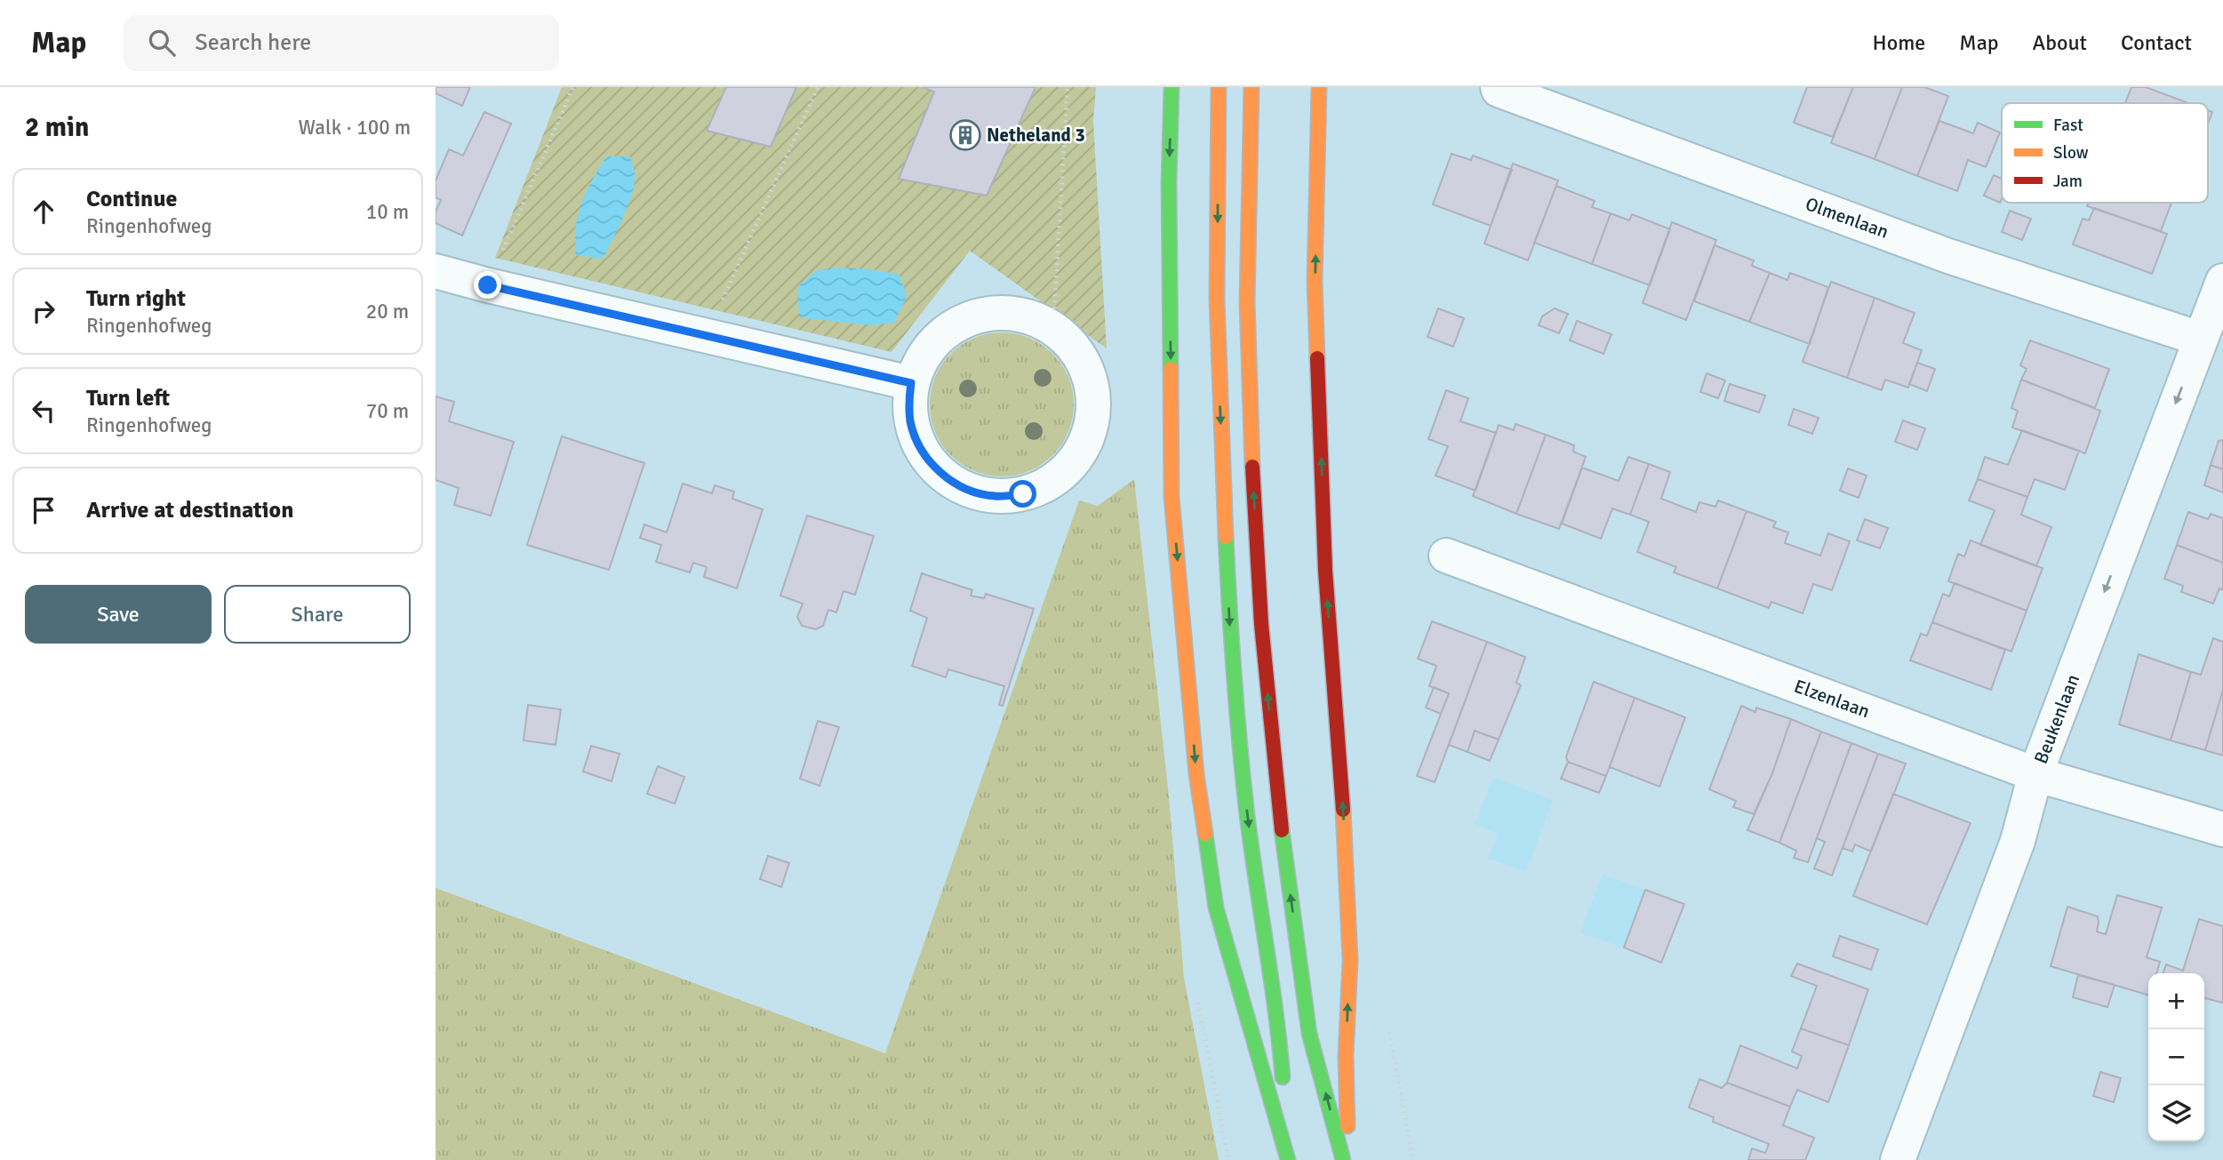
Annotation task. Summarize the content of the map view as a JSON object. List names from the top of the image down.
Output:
{
  "streets": {
    "street": ["Olmenlaan", "Elzenlaan", "Beukenlaan"]
  },
  "crossings": [
    ["Olmenlaan", "Beukenlaan"],
    ["Elzenlaan", "Beukenlaan"]
  ],
  "one_way": ["Beukenlaan"],
  "places": {
    "building": ["Netheland 3"]
  },
  "legend": ["Fast", "Slow", "Jam"],
  "page": {
    "header": "Map",
    "search": "Search here",
    "nav": [
      "Home",
      "Map",
      "About",
      "Contact"
    ],
    "heading": ["2 min", "Walk · 100 m"],
    "list": [
      ["Continue", "Ringenhofweg", "10 m"],
      ["Turn right", "Ringenhofweg", "20 m"],
      ["Turn left", "Ringenhofweg", "70 m"],
      "Arrive at destination"
    ],
    "buttons": ["Save", "Share"],
    "map_buttons": ["+", "−"]
  }
}
